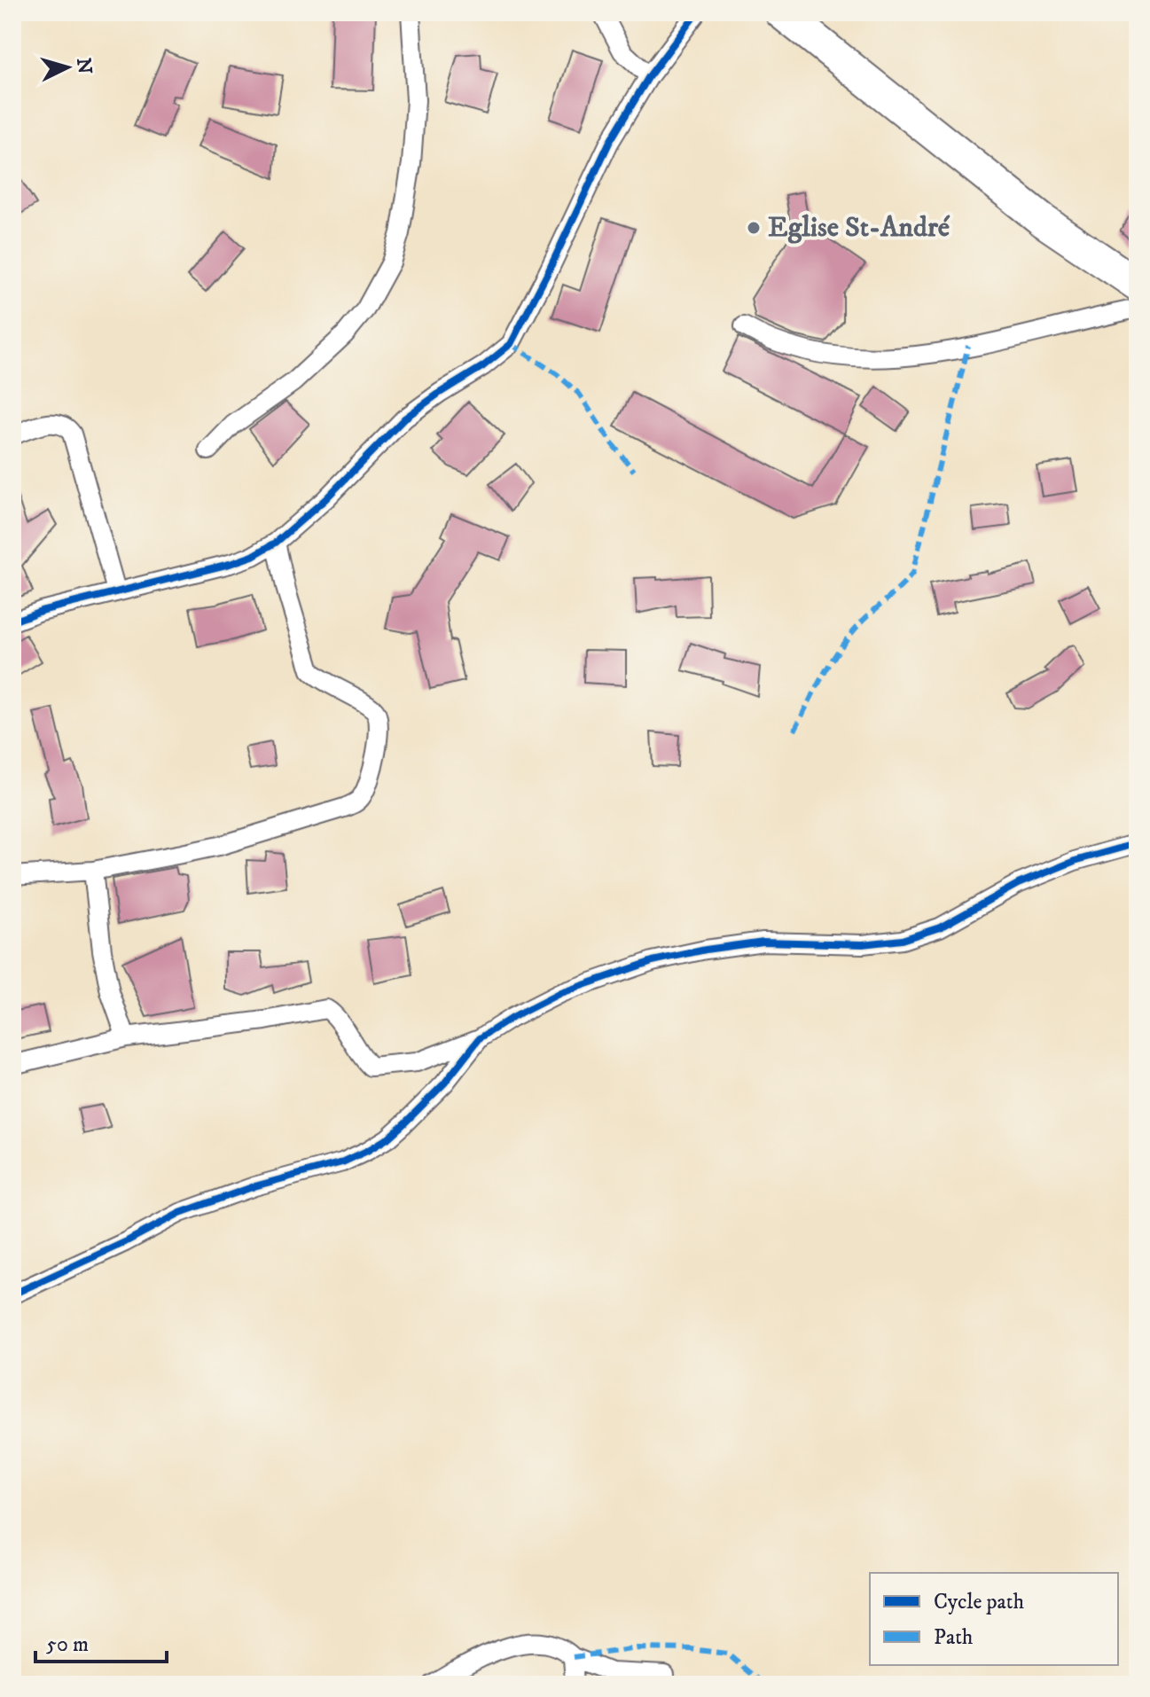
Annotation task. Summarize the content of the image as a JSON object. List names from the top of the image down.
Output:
{
  "places": ["Eglise St-André"],
  "legend": ["Cycle path", "Path"],
  "scale_bar": "50 m",
  "north": "right"
}
